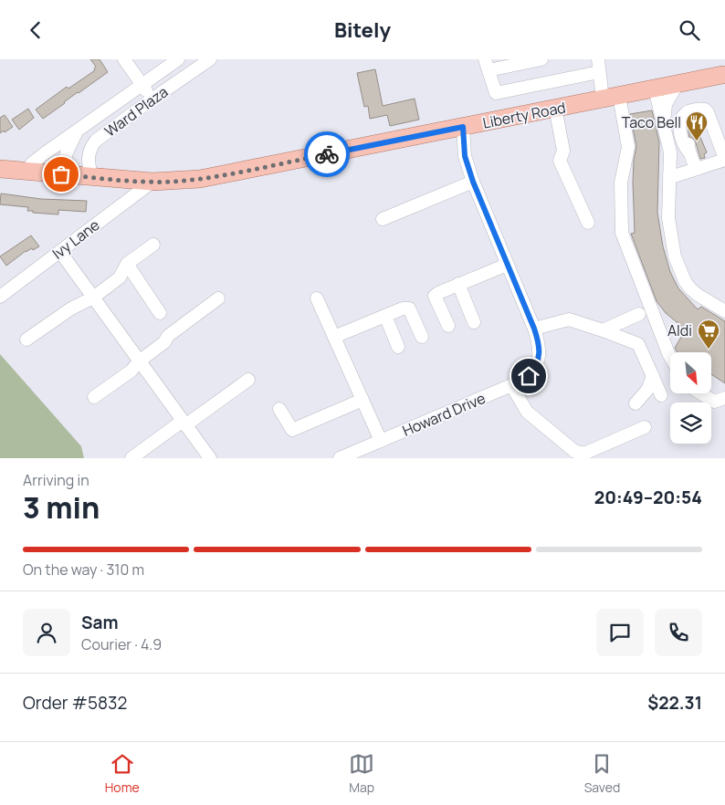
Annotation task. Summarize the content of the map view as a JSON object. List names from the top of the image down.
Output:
{
  "streets": {
    "main road": ["Liberty Road"],
    "street": ["Ward Plaza", "Ivy Lane", "Howard Drive"]
  },
  "crossings": [
    ["Ward Plaza", "Liberty Road"],
    ["Liberty Road", "Ivy Lane"],
    ["Liberty Road", "Howard Drive"]
  ],
  "places": {
    "restaurant": ["Taco Bell"],
    "supermarket": ["Aldi"]
  },
  "north": "bottom right",
  "page": {
    "header": "Bitely",
    "heading": ["3 min", "Arriving in", "20:49–20:54"],
    "panel": [
      "Sam",
      "Courier · 4.9",
      "Order #5832",
      "$22.31"
    ],
    "bar": "On the way · 310 m",
    "tabs": ["Home", "Map", "Saved"]
  }
}
